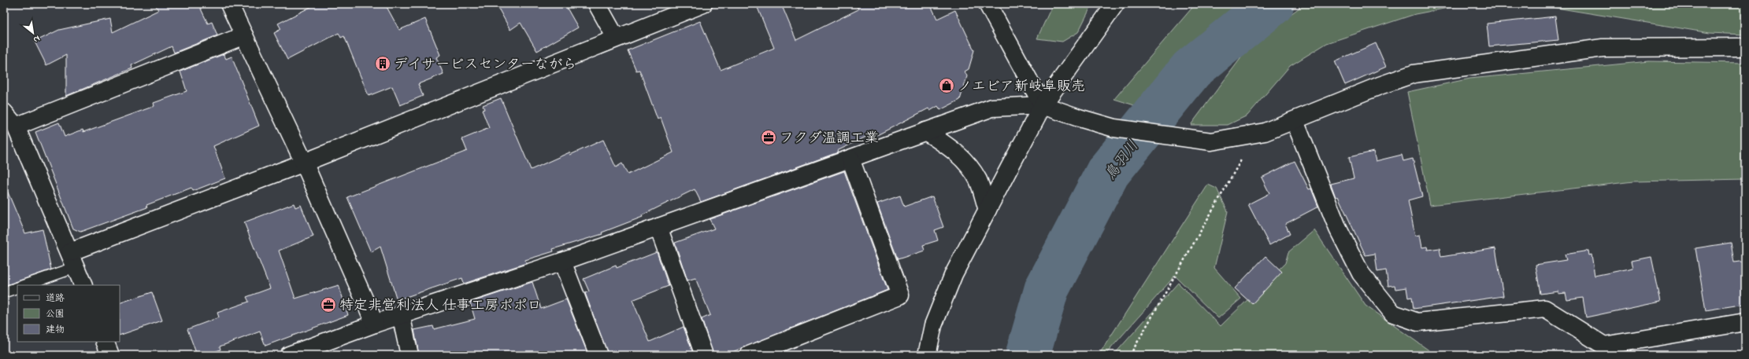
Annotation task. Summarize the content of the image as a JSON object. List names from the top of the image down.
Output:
{
  "water": ["鳥羽川"],
  "places": {
    "building": ["デイサービスセンターながら"],
    "shop": ["ノエビア新岐阜販売"],
    "office": ["フクダ温調工業", "特定非営利法人 仕事工房ポポロ"]
  },
  "legend": ["道路", "公園", "建物"],
  "north": "bottom right"
}
